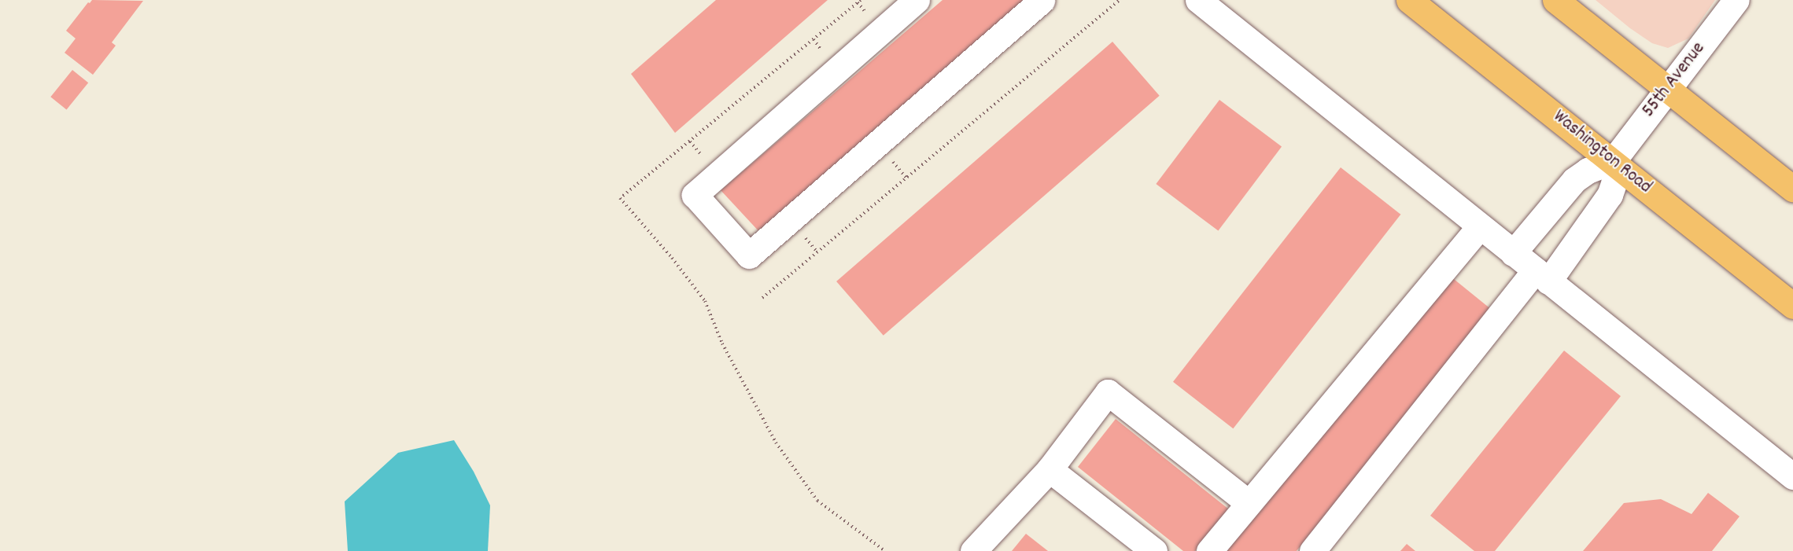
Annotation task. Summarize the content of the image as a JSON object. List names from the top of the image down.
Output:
{
  "streets": {
    "main road": ["Washington Road"],
    "street": ["55th Avenue"]
  },
  "crossings": [
    ["55th Avenue", "Washington Road"]
  ]
}
